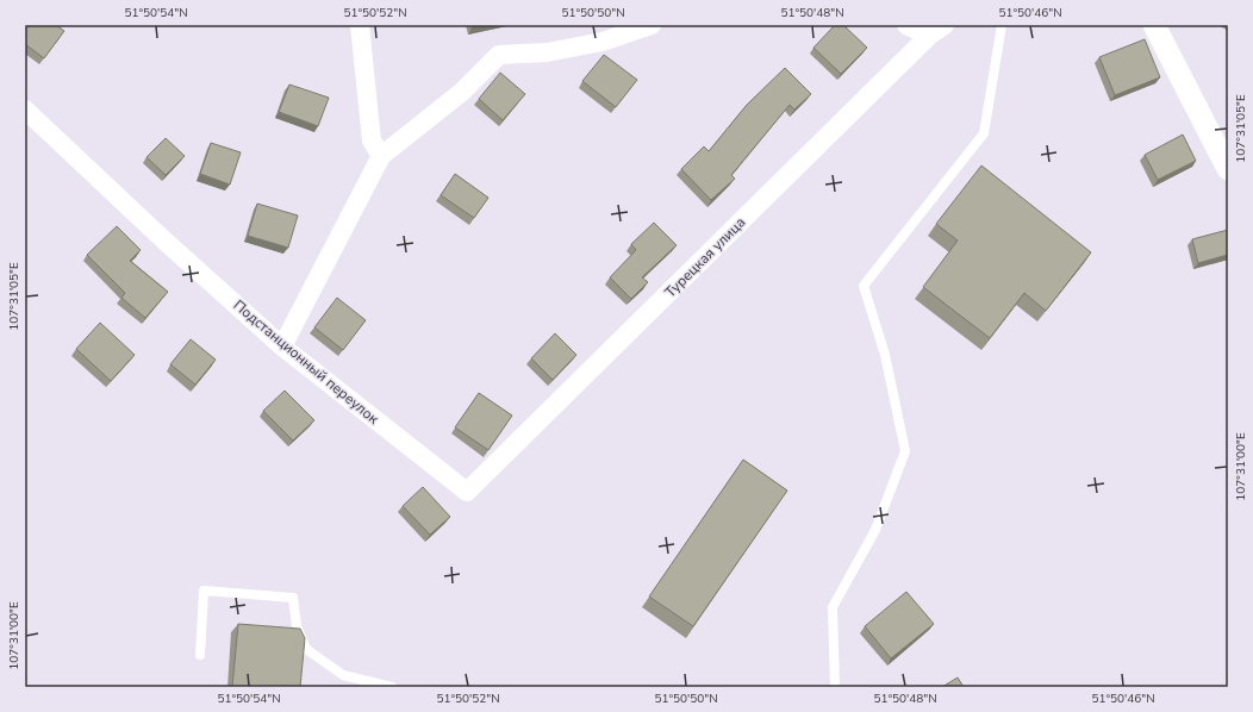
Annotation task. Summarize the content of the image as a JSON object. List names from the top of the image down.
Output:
{
  "streets": {
    "street": ["Турецкая улица", "Подстанционный переулок"]
  },
  "crossings": [
    ["Турецкая улица", "Подстанционный переулок"]
  ],
  "coordinates": [
    "51°50'54\"N",
    "51°50'52\"N",
    "51°50'50\"N",
    "51°50'48\"N",
    "51°50'46\"N",
    "107°31'05\"E",
    "107°31'00\"E"
  ]
}
